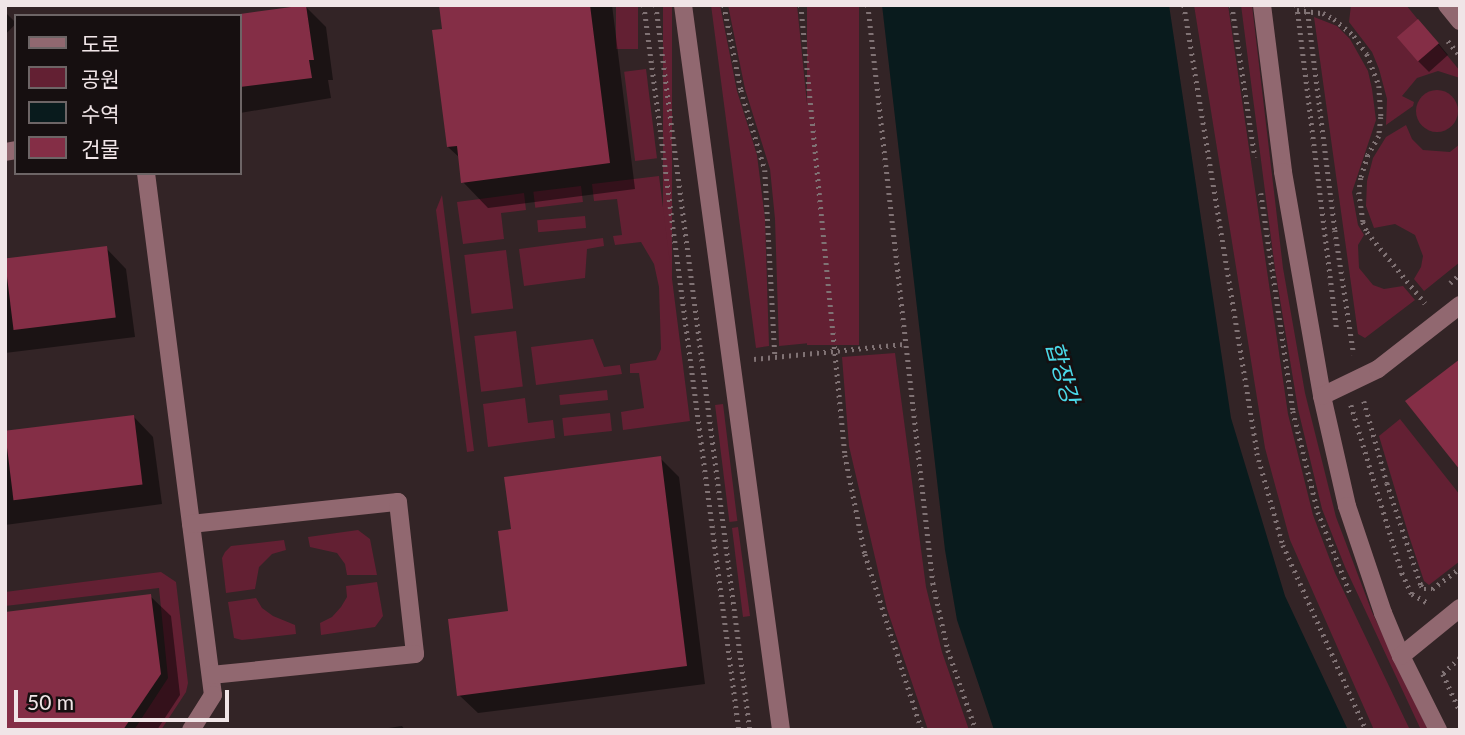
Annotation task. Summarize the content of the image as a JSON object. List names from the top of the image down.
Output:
{
  "water": ["합장강"],
  "legend": [
    "도로",
    "공원",
    "수역",
    "건물"
  ],
  "scale_bar": "50 m"
}
